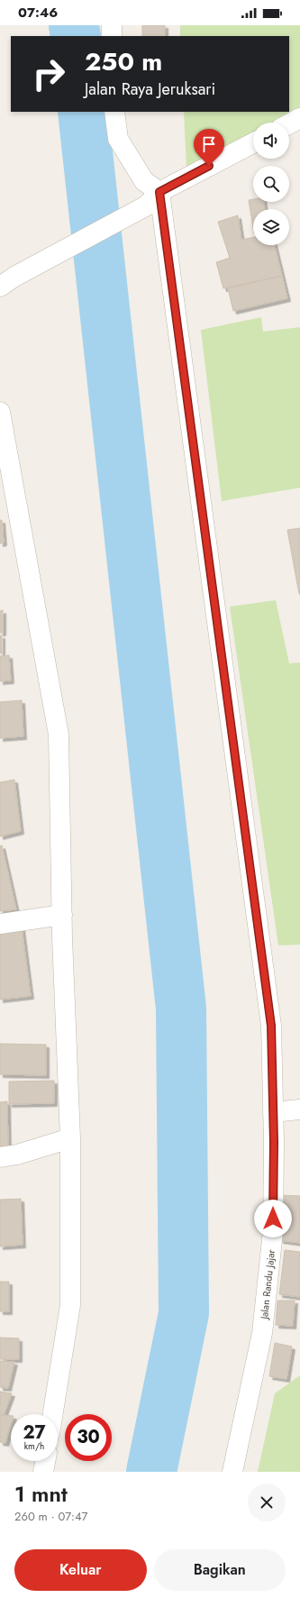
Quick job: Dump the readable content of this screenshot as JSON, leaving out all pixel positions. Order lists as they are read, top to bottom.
{
  "streets": {
    "street": ["Jalan Randu Jajar"]
  },
  "page": {
    "status": "07:46",
    "turn": ["250 m", "Jalan Raya Jeruksari"],
    "speed": "27 km/h",
    "limit": "30",
    "heading": ["1 mnt", "260 m · 07:47"],
    "buttons": ["Keluar", "Bagikan"]
  }
}
